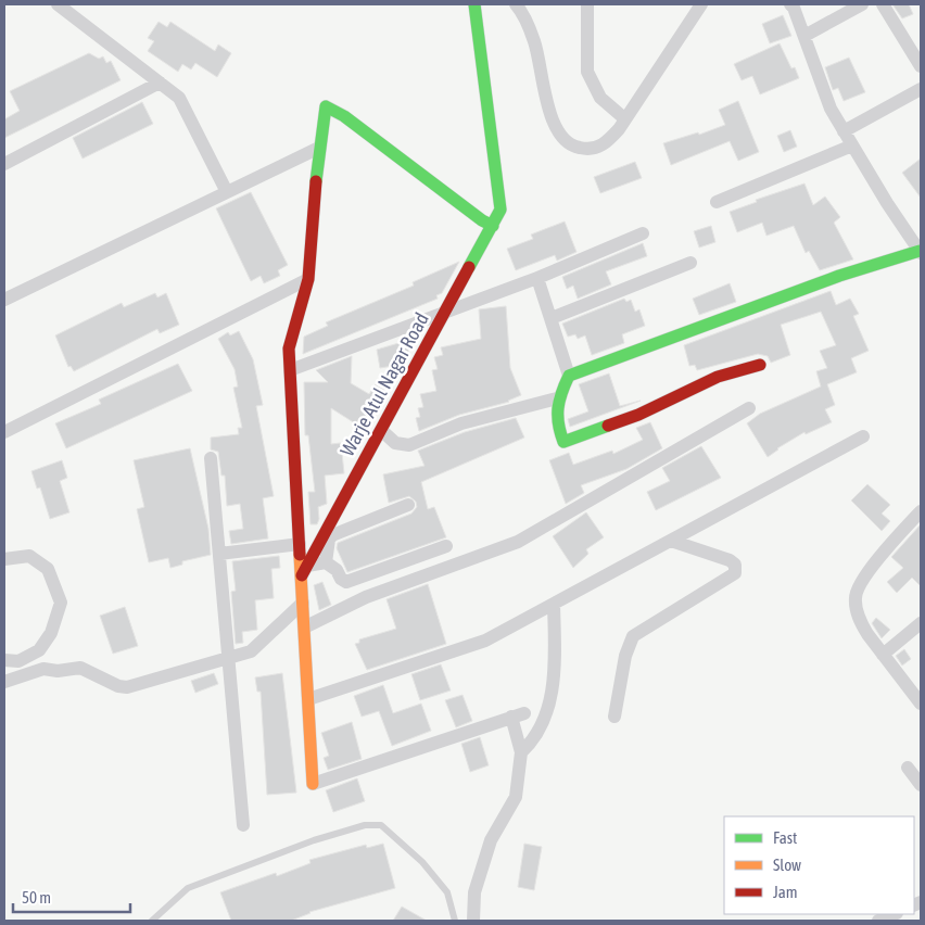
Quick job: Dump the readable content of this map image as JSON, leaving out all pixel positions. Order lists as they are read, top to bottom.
{
  "streets": {
    "street": ["Warje Atul Nagar Road"]
  },
  "legend": ["Fast", "Slow", "Jam"],
  "scale_bar": "50 m"
}
